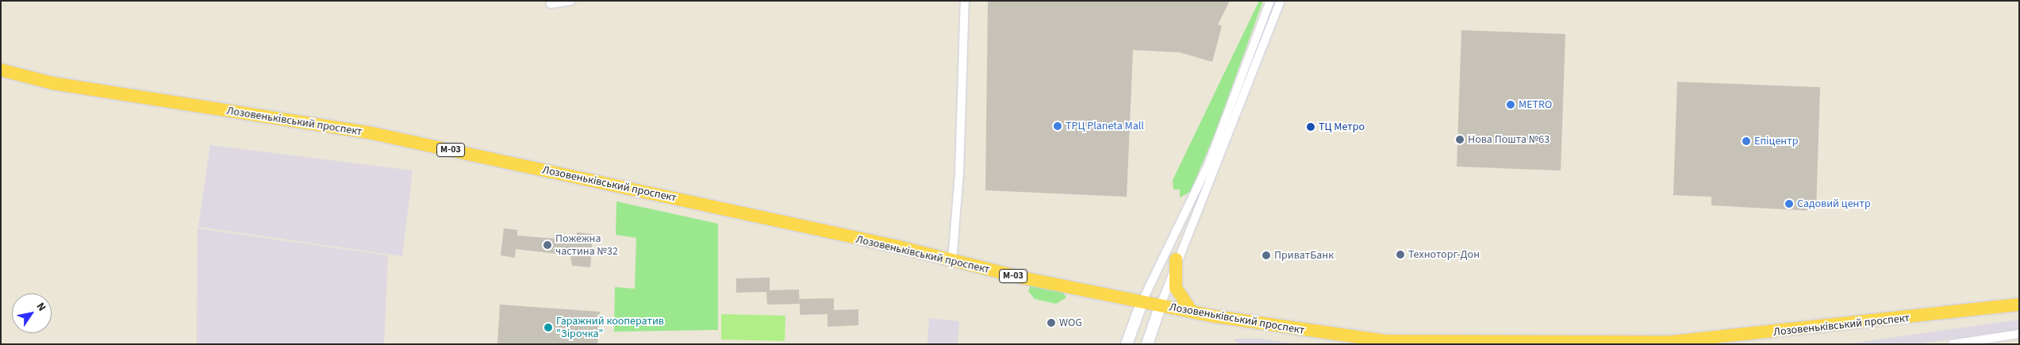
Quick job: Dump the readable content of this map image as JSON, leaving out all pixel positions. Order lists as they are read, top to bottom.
{
  "streets": {
    "highway": ["Лозовеньківський проспект", "М-03"]
  },
  "places": [
    "METRO",
    "ТРЦ Planeta Mall",
    "ТЦ Метро",
    "Нова Пошта №63",
    "Епіцентр",
    "Садовий центр",
    "Пожежна частина №32",
    "Техноторг-Дон",
    "ПриватБанк",
    "WOG",
    "Гаражний кооператив \"Зірочка\""
  ],
  "north": "top right"
}
